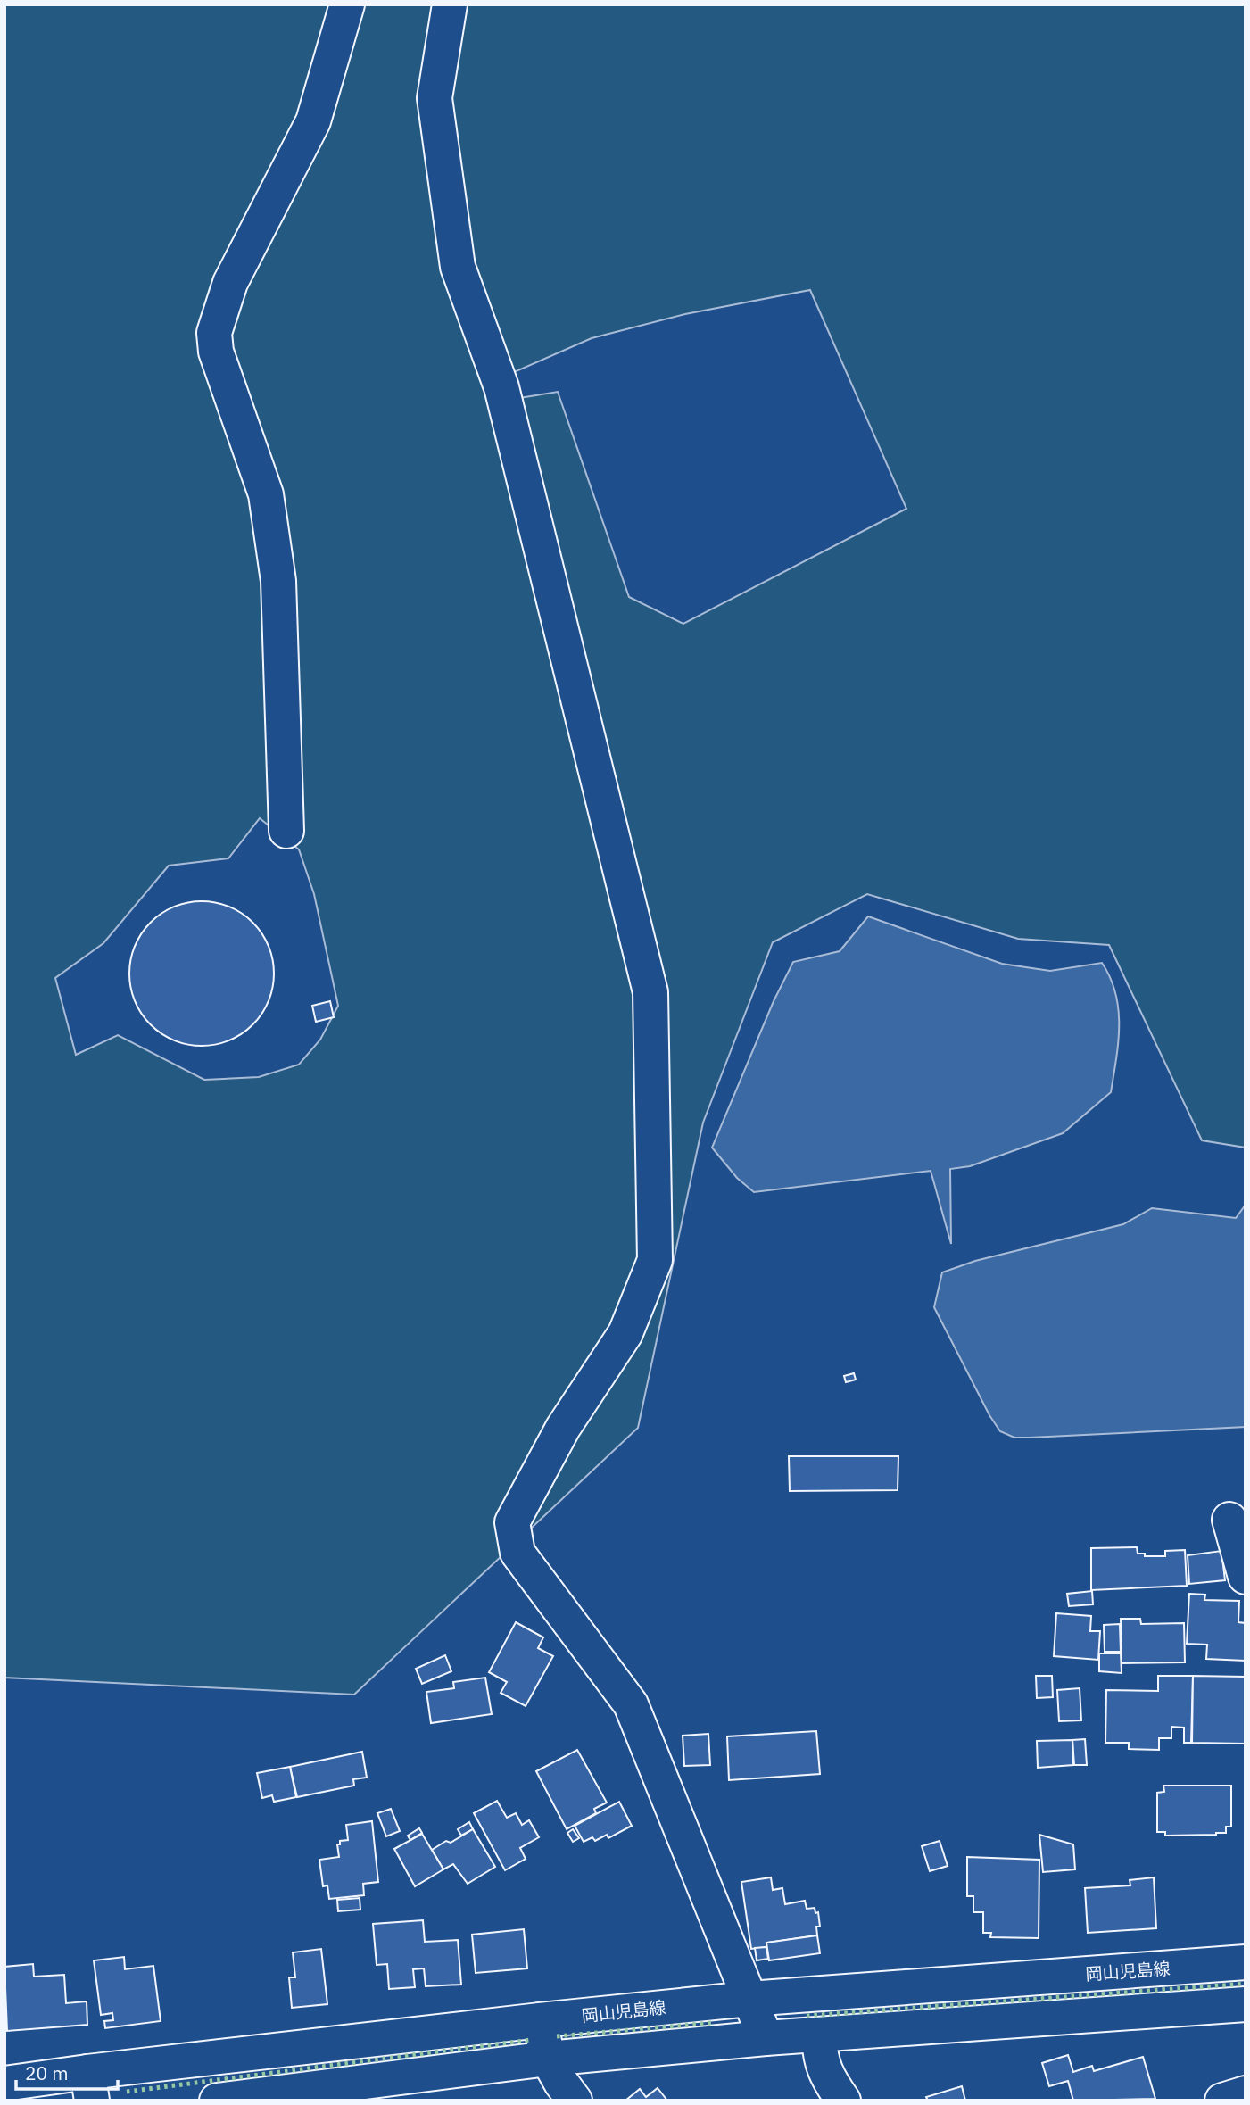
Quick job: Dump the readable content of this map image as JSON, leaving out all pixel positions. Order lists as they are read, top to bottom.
{
  "streets": {
    "street": ["岡山児島線"]
  },
  "scale_bar": "20 m"
}
